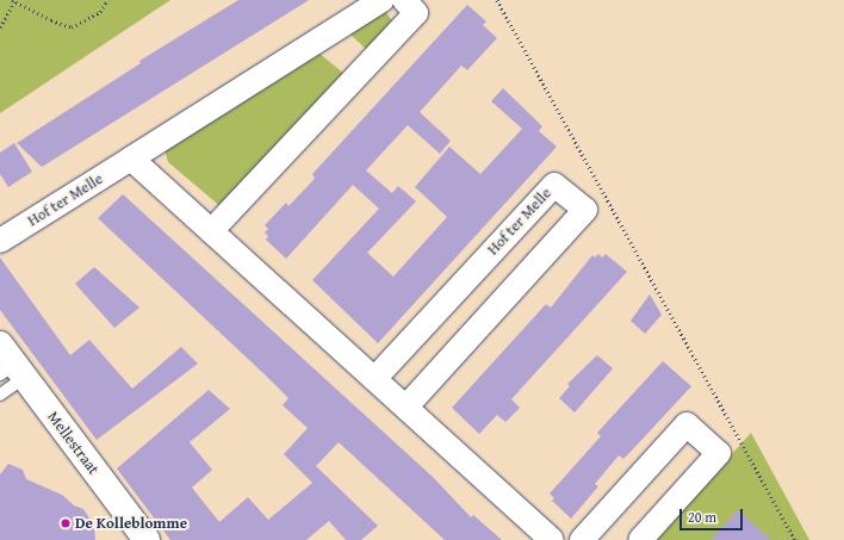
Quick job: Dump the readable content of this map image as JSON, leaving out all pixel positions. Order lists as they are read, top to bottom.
{
  "streets": {
    "street": ["Hof ter Melle", "Mellestraat"]
  },
  "places": ["De Kolleblomme"],
  "scale_bar": "20 m"
}
